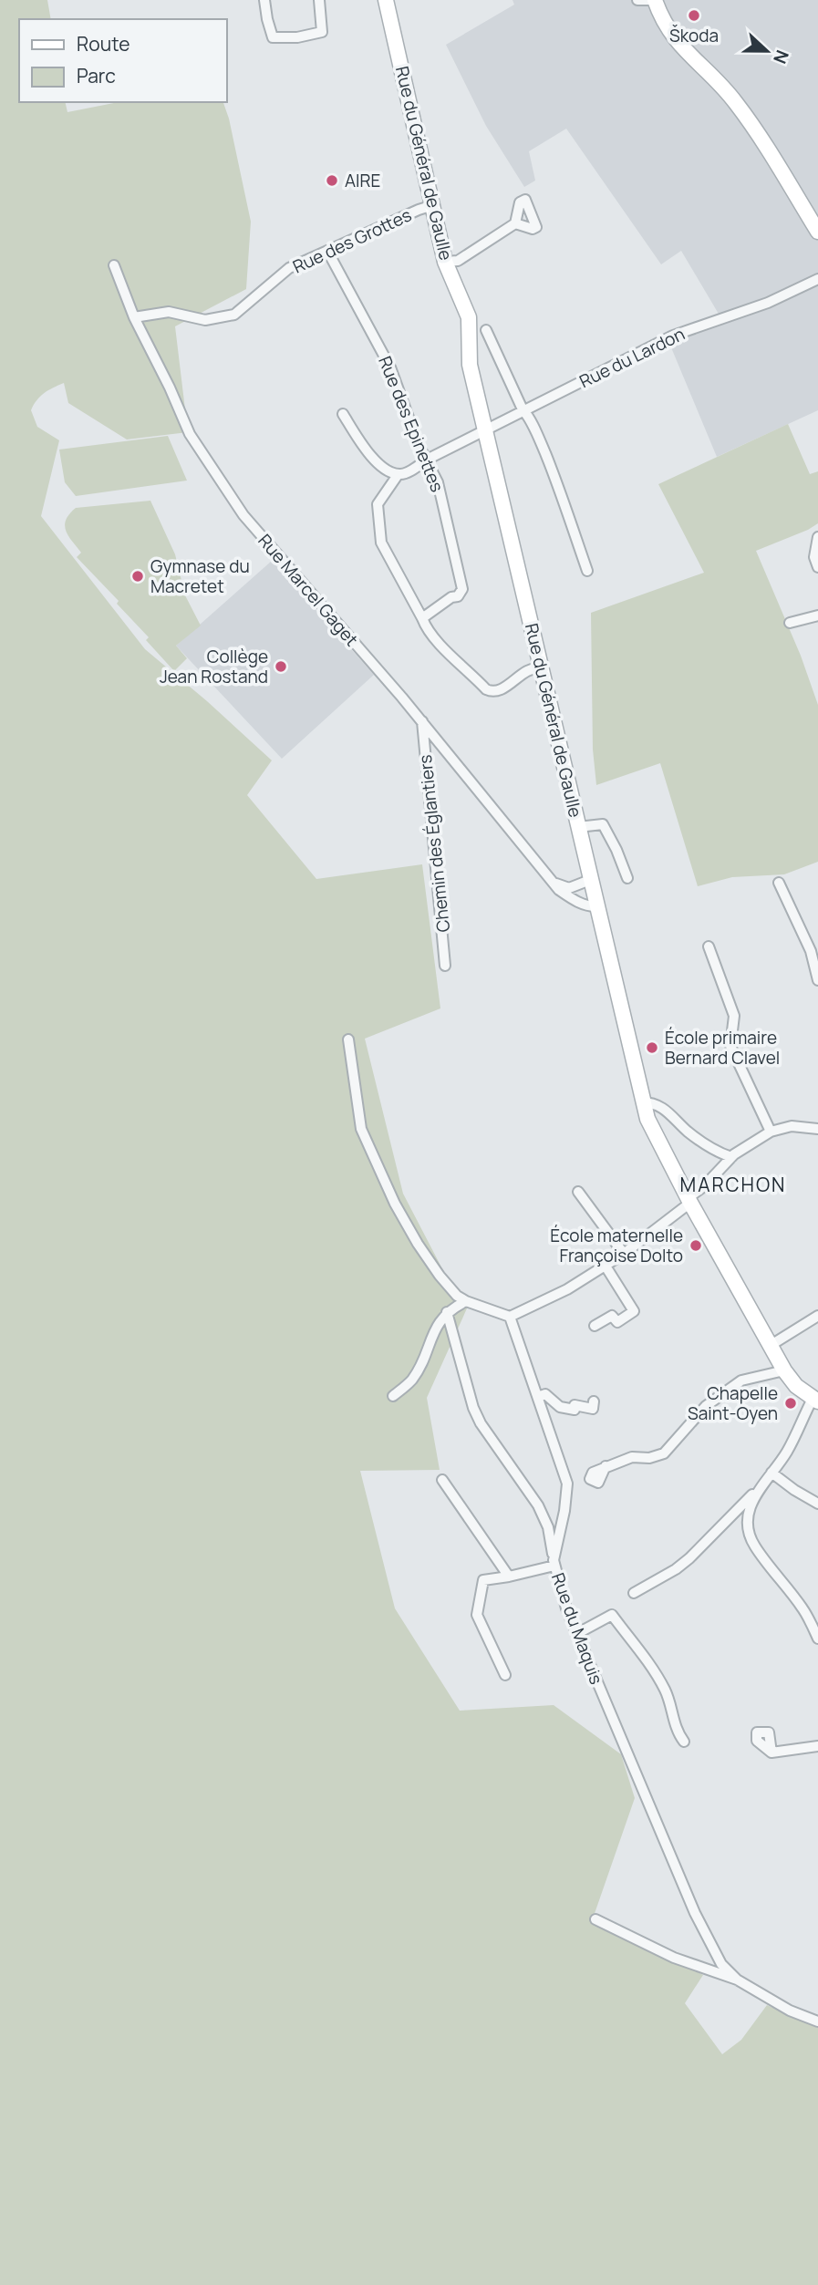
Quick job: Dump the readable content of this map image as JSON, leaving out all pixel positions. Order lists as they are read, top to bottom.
{
  "streets": {
    "main road": ["Rue du Général de Gaulle"],
    "street": [
      "Rue des Grottes",
      "Rue du Lardon",
      "Rue des Epinettes",
      "Rue Marcel Gaget",
      "Chemin des Églantiers",
      "Rue du Maquis"
    ]
  },
  "crossings": [
    ["Rue du Général de Gaulle", "Rue des Grottes"],
    ["Rue du Général de Gaulle", "Rue du Lardon"],
    ["Rue du Général de Gaulle", "Rue Marcel Gaget"],
    ["Rue des Grottes", "Rue des Epinettes"],
    ["Rue des Grottes", "Rue Marcel Gaget"],
    ["Rue du Lardon", "Rue des Epinettes"],
    ["Rue Marcel Gaget", "Chemin des Églantiers"]
  ],
  "districts": ["MARCHON"],
  "places": [
    "Škoda",
    "AIRE",
    "Gymnase du Macretet",
    "Collège Jean Rostand",
    "École primaire Bernard Clavel",
    "École maternelle Françoise Dolto",
    "Chapelle Saint-Oyen"
  ],
  "legend": ["Route", "Parc"],
  "north": "right"
}
